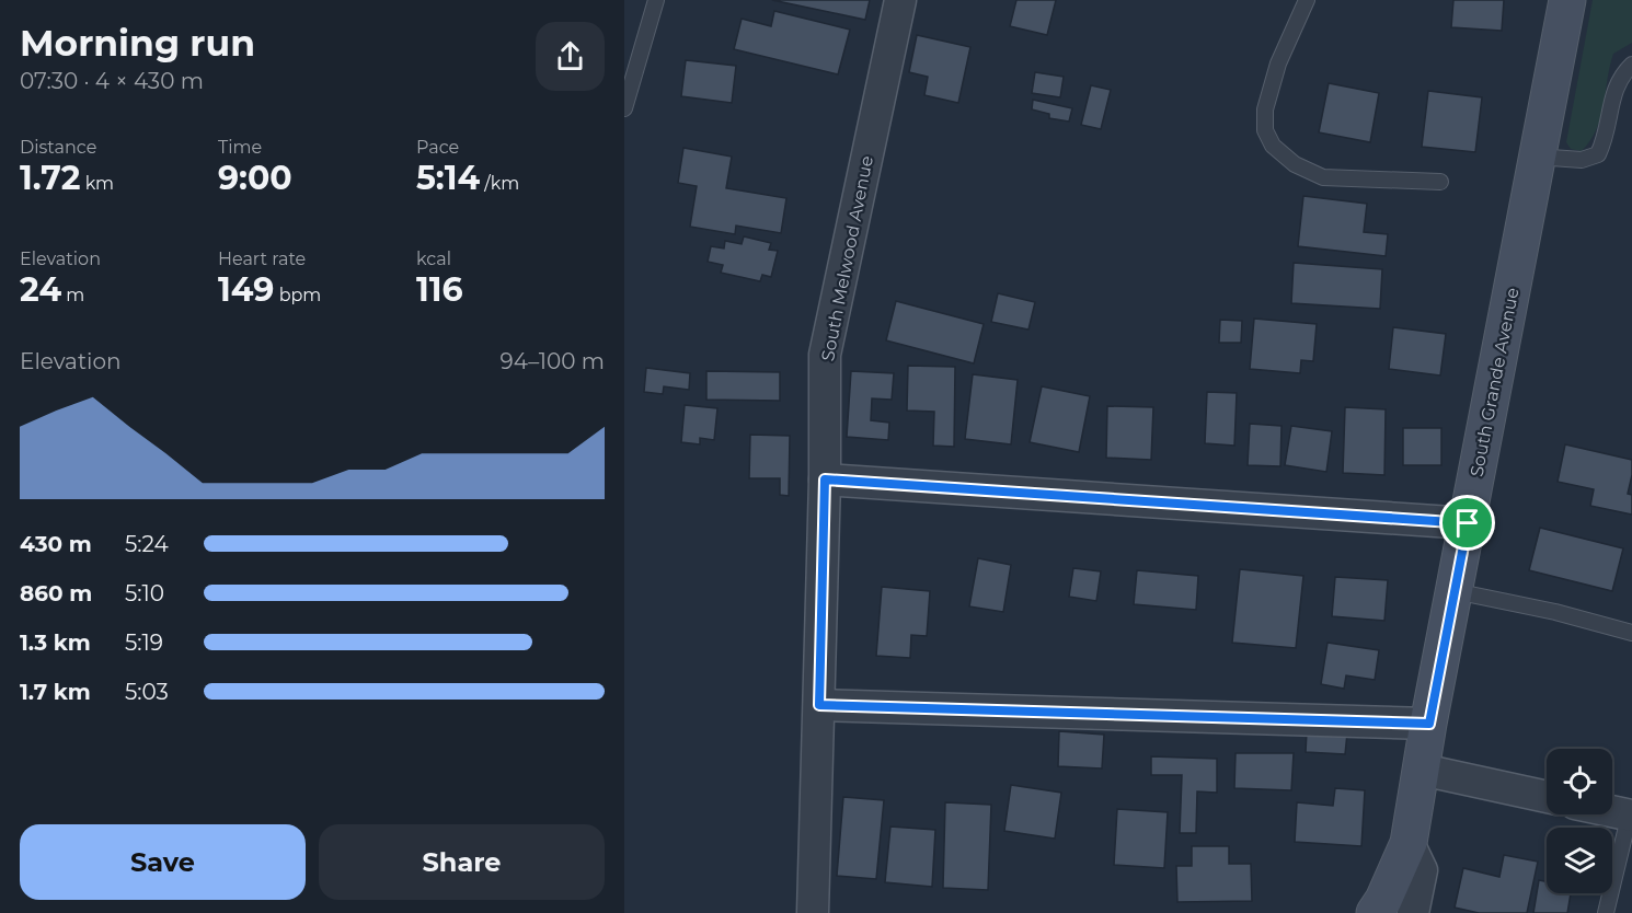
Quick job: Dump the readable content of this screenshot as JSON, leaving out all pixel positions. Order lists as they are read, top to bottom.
{
  "streets": {
    "main road": ["South Grande Avenue"],
    "street": ["South Melwood Avenue"]
  },
  "page": {
    "heading": ["Morning run", "07:30 · 4 × 430 m"],
    "stats": [
      ["Distance", "1.72 km"],
      ["Time", "9:00"],
      ["Pace", "5:14 /km"],
      ["Elevation", "24 m"],
      ["Heart rate", "149 bpm"],
      ["kcal", "116"]
    ],
    "chart": ["Elevation", "94–100 m"],
    "list": [
      {
        "name": "430 m",
        "note": "5:24"
      },
      {
        "name": "860 m",
        "note": "5:10"
      },
      {
        "name": "1.3 km",
        "note": "5:19"
      },
      {
        "name": "1.7 km",
        "note": "5:03"
      }
    ],
    "buttons": ["Save", "Share"]
  }
}
